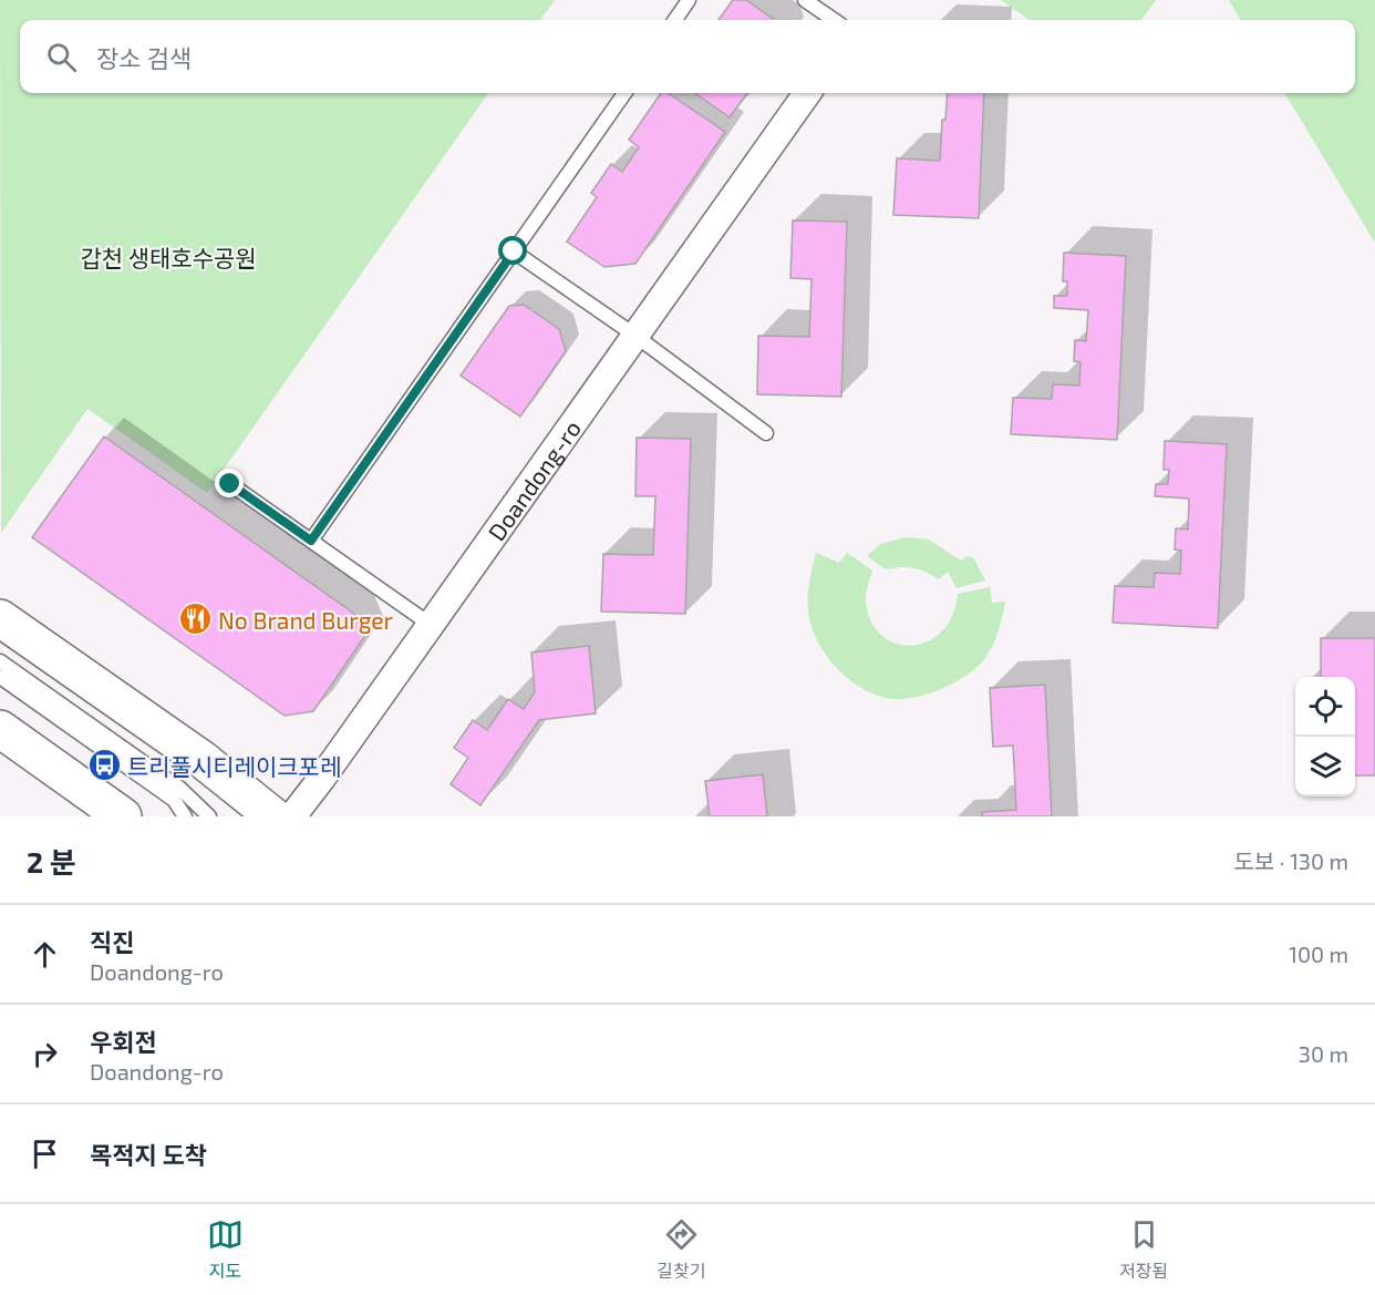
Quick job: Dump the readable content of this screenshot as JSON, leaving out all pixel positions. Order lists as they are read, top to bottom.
{
  "streets": {
    "street": ["Doandong-ro"]
  },
  "parks": ["갑천 생태호수공원"],
  "places": {
    "restaurant": ["No Brand Burger"],
    "bus stop": ["트리풀시티레이크포레"]
  },
  "page": {
    "search": "장소 검색",
    "heading": ["2 분", "도보 · 130 m"],
    "list": [
      ["직진", "Doandong-ro", "100 m"],
      ["우회전", "Doandong-ro", "30 m"],
      "목적지 도착"
    ],
    "nav": ["지도", "길찾기", "저장됨"]
  }
}
